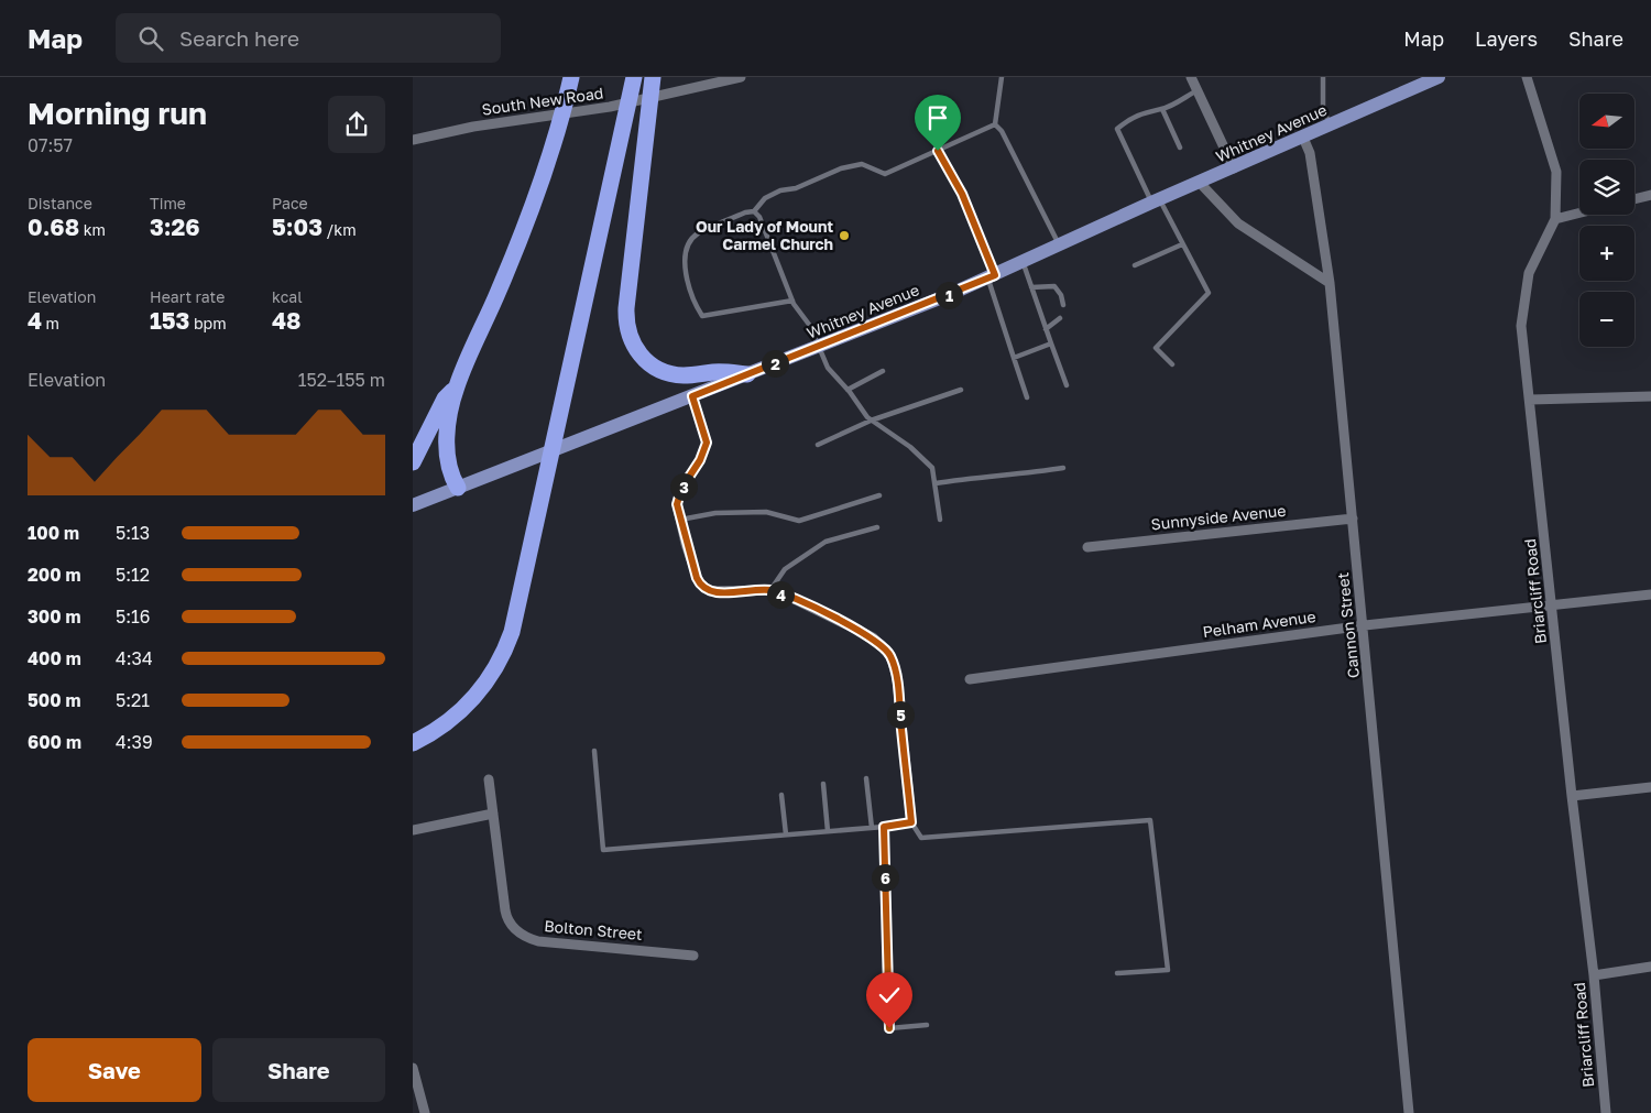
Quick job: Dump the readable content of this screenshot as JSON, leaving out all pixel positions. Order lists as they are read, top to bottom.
{
  "streets": {
    "main road": ["Whitney Avenue"],
    "street": [
      "South New Road",
      "Sunnyside Avenue",
      "Briarcliff Road",
      "Pelham Avenue",
      "Cannon Street",
      "Bolton Street"
    ]
  },
  "crossings": [
    ["Whitney Avenue", "Cannon Street"],
    ["Sunnyside Avenue", "Cannon Street"],
    ["Briarcliff Road", "Pelham Avenue"],
    ["Pelham Avenue", "Cannon Street"]
  ],
  "places": ["Our Lady of Mount Carmel Church"],
  "north": "left",
  "page": {
    "header": "Map",
    "search": "Search here",
    "nav": ["Map", "Layers", "Share"],
    "heading": ["Morning run", "07:57"],
    "map_buttons": ["+", "−"],
    "stats": [
      ["Distance", "0.68 km"],
      ["Time", "3:26"],
      ["Pace", "5:03 /km"],
      ["Elevation", "4 m"],
      ["Heart rate", "153 bpm"],
      ["kcal", "48"]
    ],
    "pins": [
      "1",
      "2",
      "3",
      "4",
      "5",
      "6"
    ],
    "chart": ["Elevation", "152–155 m"],
    "list": [
      {
        "name": "100 m",
        "note": "5:13"
      },
      {
        "name": "200 m",
        "note": "5:12"
      },
      {
        "name": "300 m",
        "note": "5:16"
      },
      {
        "name": "400 m",
        "note": "4:34"
      },
      {
        "name": "500 m",
        "note": "5:21"
      },
      {
        "name": "600 m",
        "note": "4:39"
      }
    ],
    "buttons": ["Save", "Share"]
  }
}
